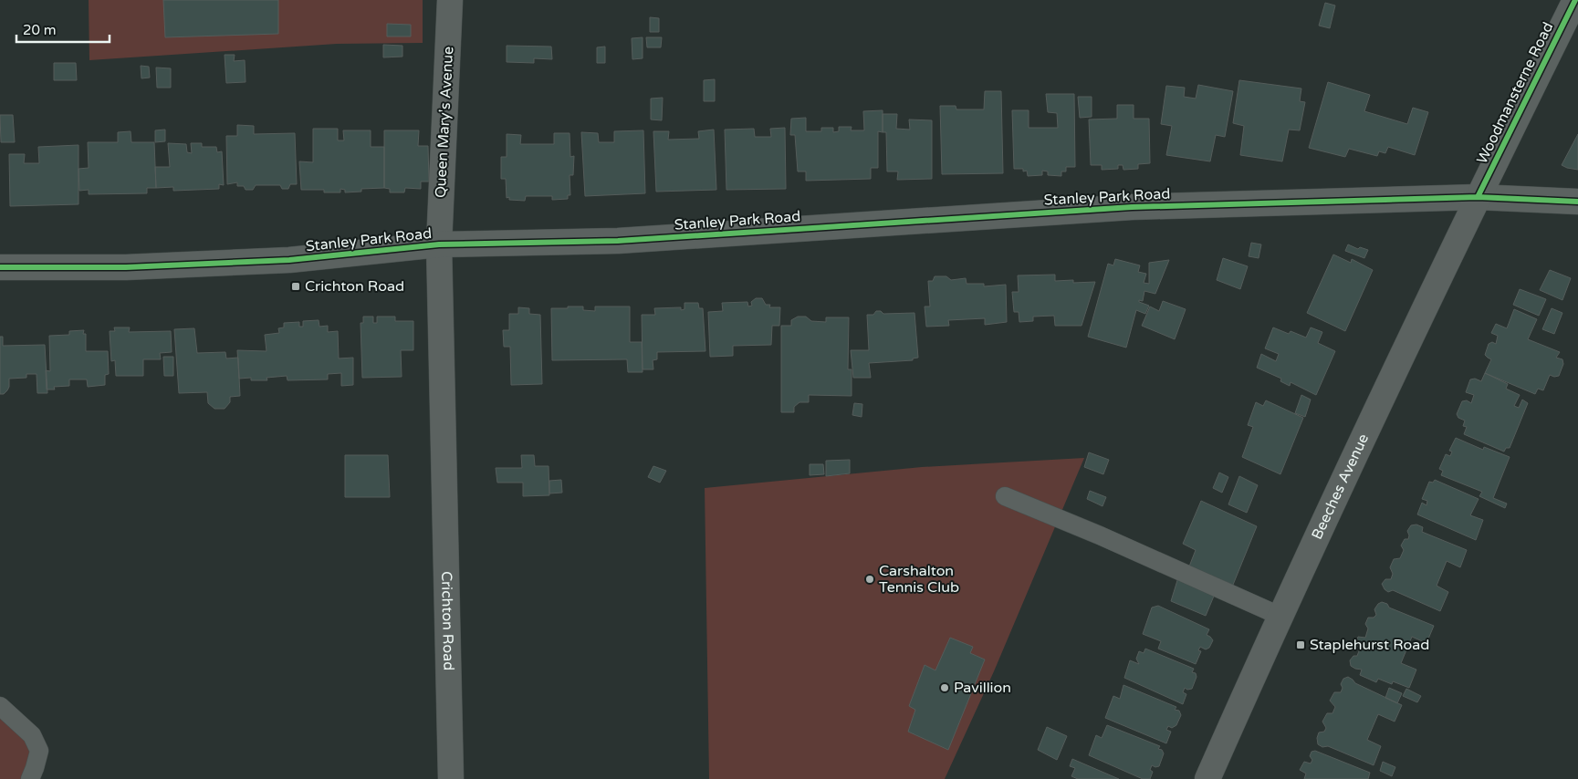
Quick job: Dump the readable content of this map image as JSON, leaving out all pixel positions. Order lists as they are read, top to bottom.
{
  "streets": {
    "street": [
      "Woodmansterne Road",
      "Queen Mary's Avenue",
      "Stanley Park Road",
      "Beeches Avenue",
      "Crichton Road"
    ]
  },
  "crossings": [
    ["Woodmansterne Road", "Stanley Park Road"],
    ["Woodmansterne Road", "Beeches Avenue"],
    ["Queen Mary's Avenue", "Stanley Park Road"],
    ["Queen Mary's Avenue", "Crichton Road"],
    ["Stanley Park Road", "Beeches Avenue"],
    ["Stanley Park Road", "Crichton Road"]
  ],
  "places": {
    "transit": ["Crichton Road", "Staplehurst Road"],
    "other": ["Carshalton Tennis Club", "Pavillion"]
  },
  "scale_bar": "20 m"
}
